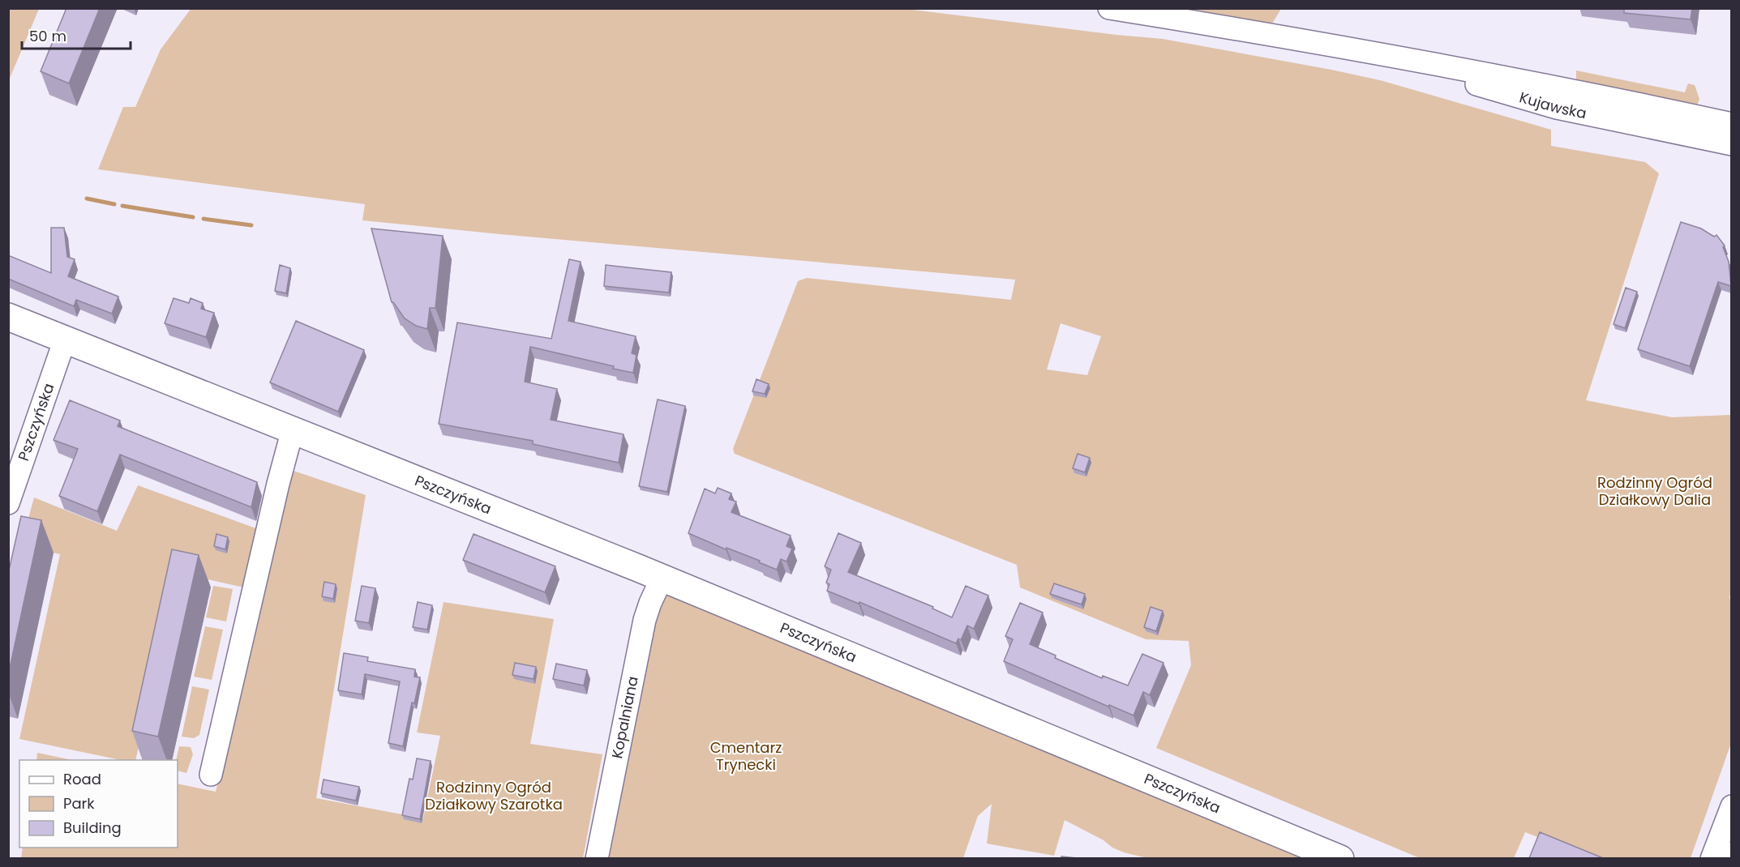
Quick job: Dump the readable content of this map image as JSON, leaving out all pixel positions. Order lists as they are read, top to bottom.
{
  "streets": {
    "main road": ["Pszczyńska"],
    "street": ["Kujawska", "Kopalniana"]
  },
  "crossings": [
    ["Pszczyńska", "Kopalniana"]
  ],
  "parks": ["Rodzinny Ogród Działkowy Dalia", "Cmentarz Trynecki", "Rodzinny Ogród Działkowy Szarotka"],
  "legend": ["Road", "Park", "Building"],
  "scale_bar": "50 m"
}
